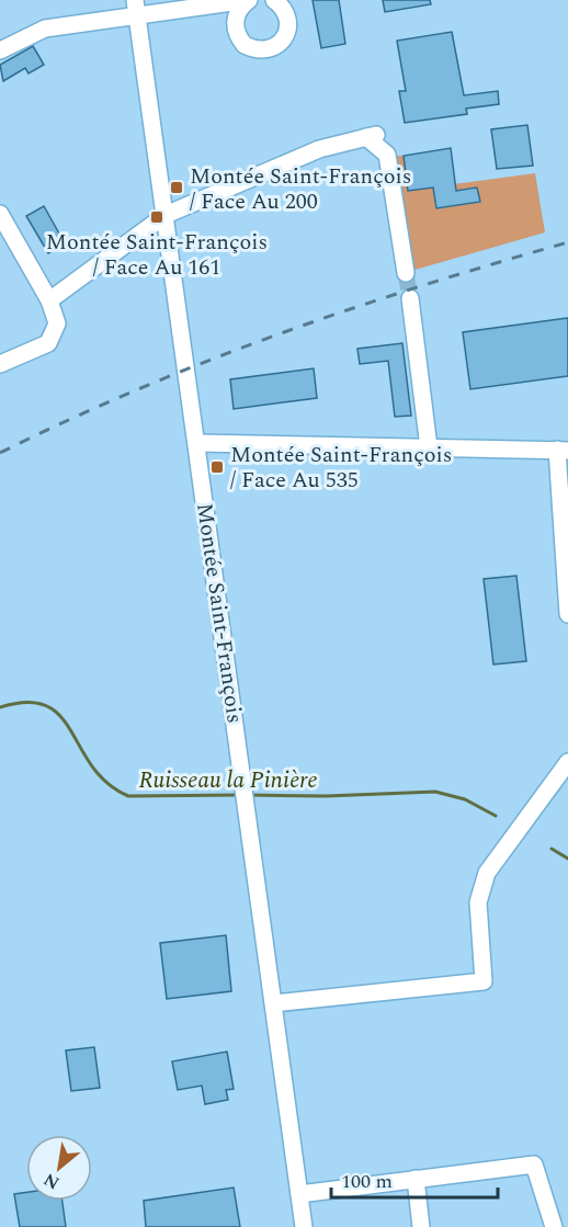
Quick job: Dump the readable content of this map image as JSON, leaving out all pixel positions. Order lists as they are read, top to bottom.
{
  "streets": {
    "street": ["Montée Saint-François"]
  },
  "water": ["Ruisseau la Pinière"],
  "places": {
    "transit": ["Montée Saint-François / Face Au 200", "Montée Saint-François / Face Au 161", "Montée Saint-François / Face Au 535"]
  },
  "scale_bar": "100 m",
  "north": "bottom left"
}
